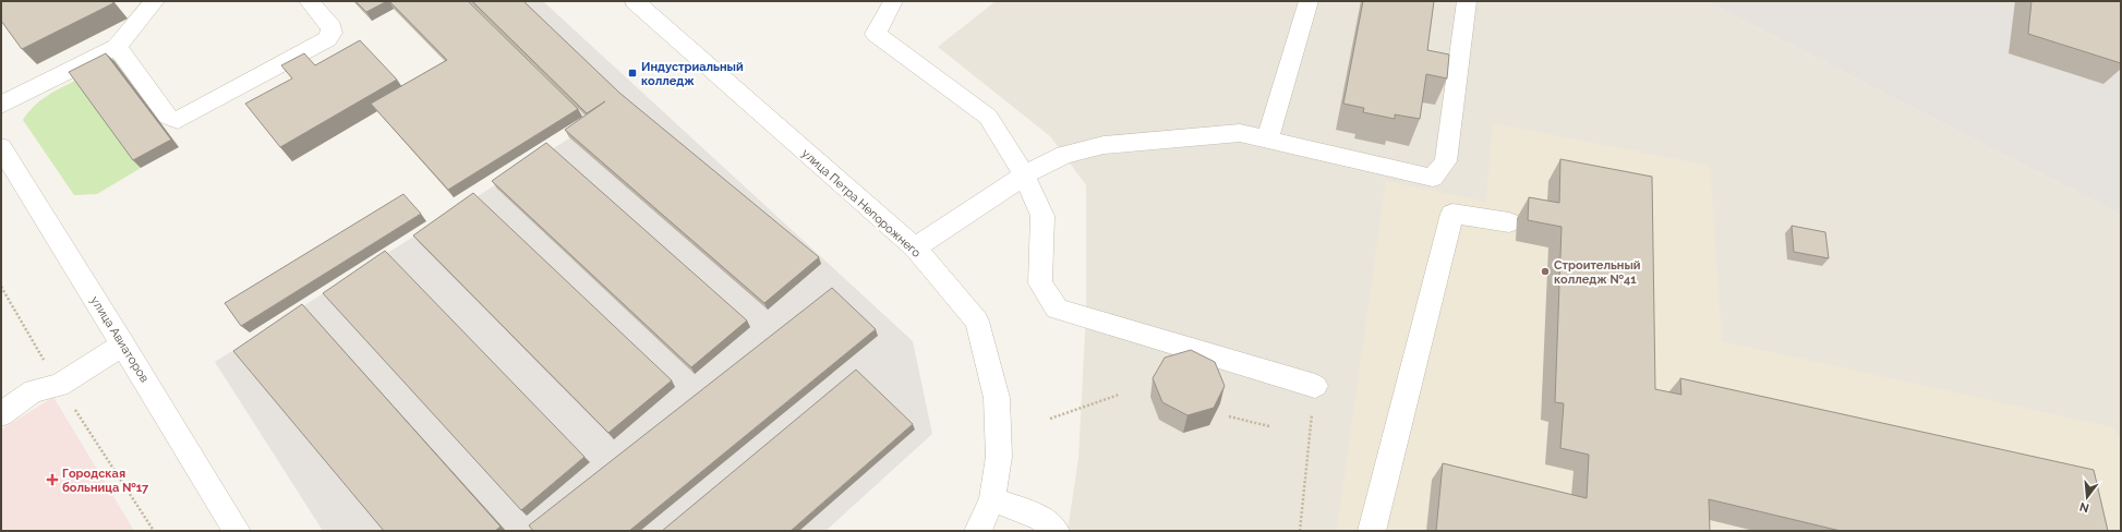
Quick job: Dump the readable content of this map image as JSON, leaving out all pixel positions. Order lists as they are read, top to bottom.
{
  "streets": {
    "street": ["улица Петра Непорожнего", "улица Авиаторов"]
  },
  "places": {
    "transit": ["Индустриальный колледж"],
    "other": ["Строительный колледж №41"],
    "health": ["Городская больница №17"]
  },
  "north": "bottom"
}
